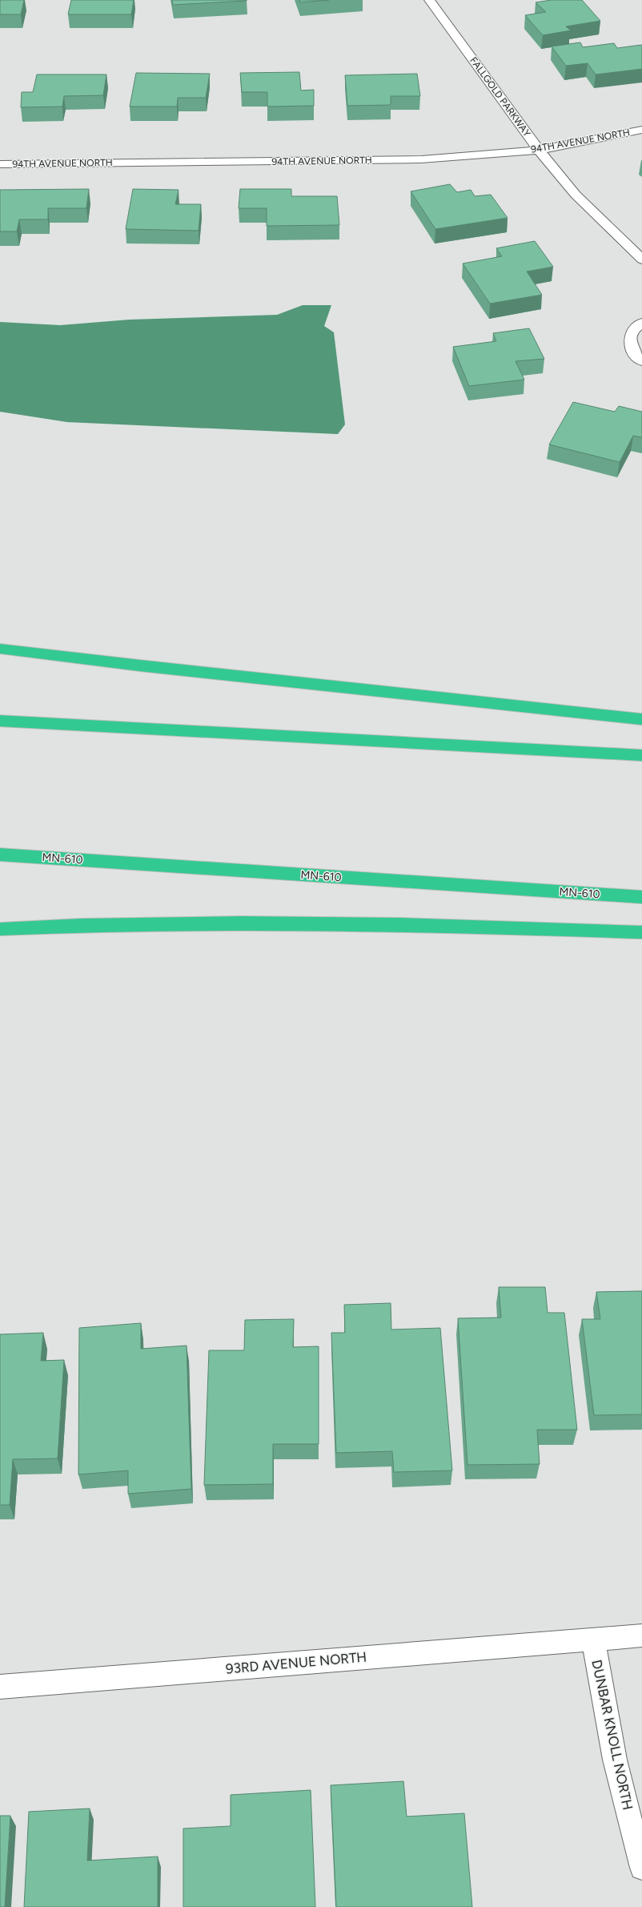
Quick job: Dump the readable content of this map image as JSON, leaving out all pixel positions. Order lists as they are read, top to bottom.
{
  "streets": {
    "highway": ["MN-610"],
    "street": [
      "FALLGOLD PARKWAY",
      "94TH AVENUE NORTH",
      "93RD AVENUE NORTH",
      "DUNBAR KNOLL NORTH"
    ]
  },
  "crossings": [
    ["FALLGOLD PARKWAY", "94TH AVENUE NORTH"],
    ["93RD AVENUE NORTH", "DUNBAR KNOLL NORTH"]
  ]
}
